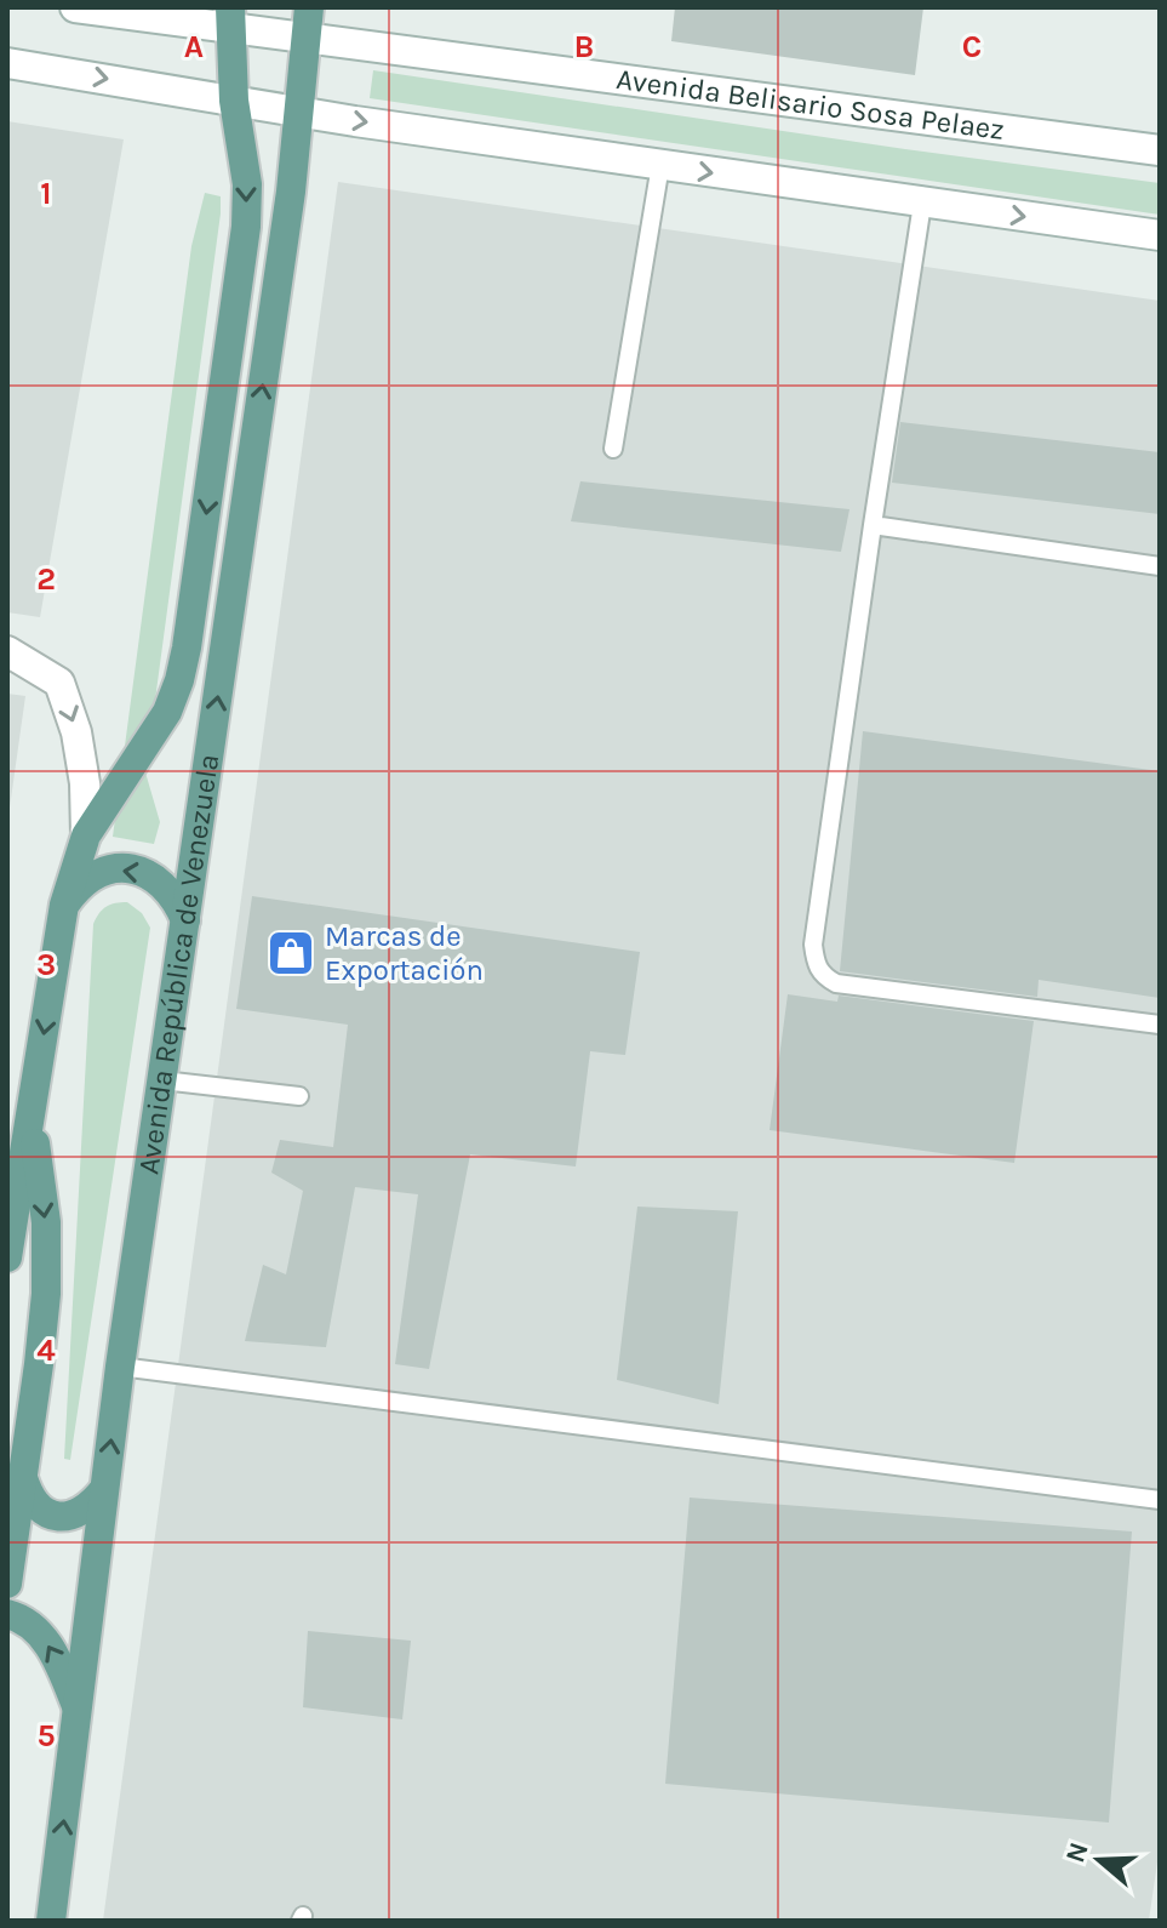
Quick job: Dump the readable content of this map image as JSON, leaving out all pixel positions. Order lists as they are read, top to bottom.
{
  "streets": {
    "main road": ["Avenida República de Venezuela"],
    "street": ["Avenida Belisario Sosa Pelaez"]
  },
  "crossings": [
    ["Avenida Belisario Sosa Pelaez", "Avenida República de Venezuela"]
  ],
  "places": {
    "shop": ["Marcas de Exportación"]
  },
  "north": "left",
  "grid": {
    "columns": ["A", "B", "C"],
    "rows": [
      "1",
      "2",
      "3",
      "4",
      "5"
    ]
  }
}
